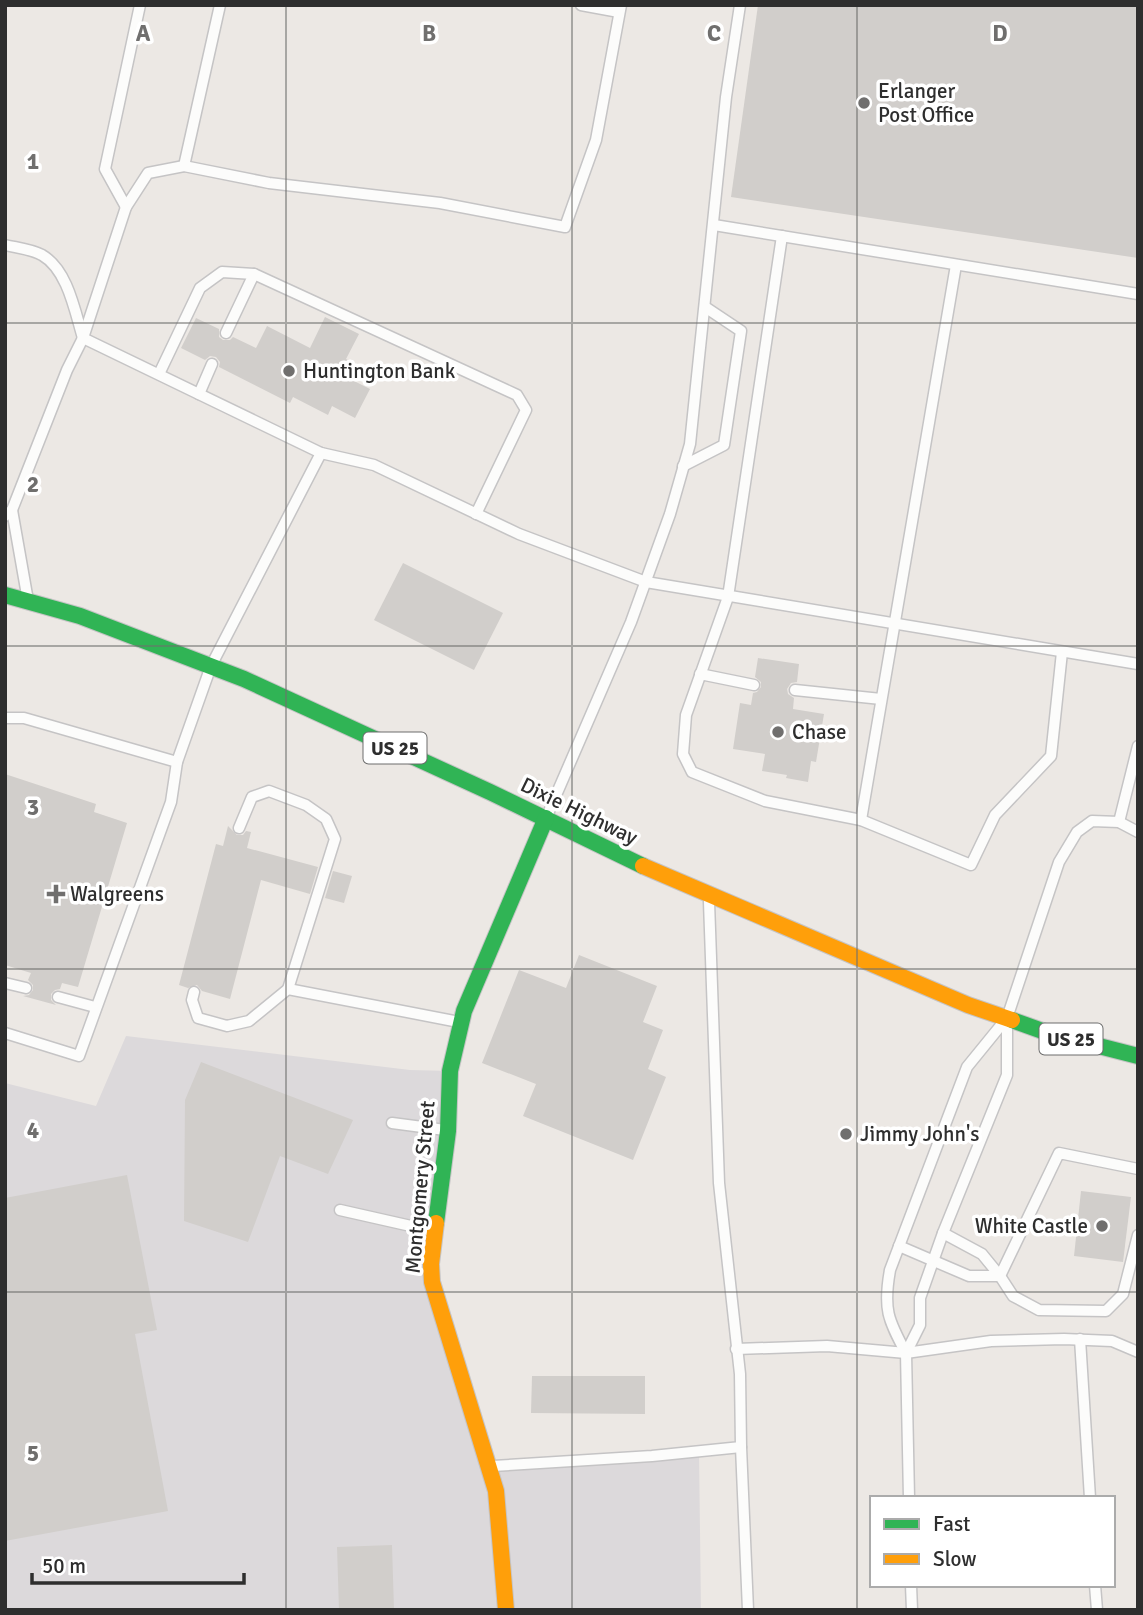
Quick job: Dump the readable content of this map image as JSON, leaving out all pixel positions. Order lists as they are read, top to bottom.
{
  "streets": {
    "main road": ["US 25", "Dixie Highway", "Montgomery Street"]
  },
  "crossings": [
    ["Dixie Highway", "Montgomery Street"]
  ],
  "places": {
    "other": [
      "Erlanger Post Office",
      "Huntington Bank",
      "Chase",
      "Jimmy John's",
      "White Castle"
    ],
    "health": ["Walgreens"]
  },
  "legend": ["Fast", "Slow"],
  "scale_bar": "50 m",
  "grid": {
    "columns": [
      "A",
      "B",
      "C",
      "D"
    ],
    "rows": [
      "1",
      "2",
      "3",
      "4",
      "5"
    ]
  }
}
